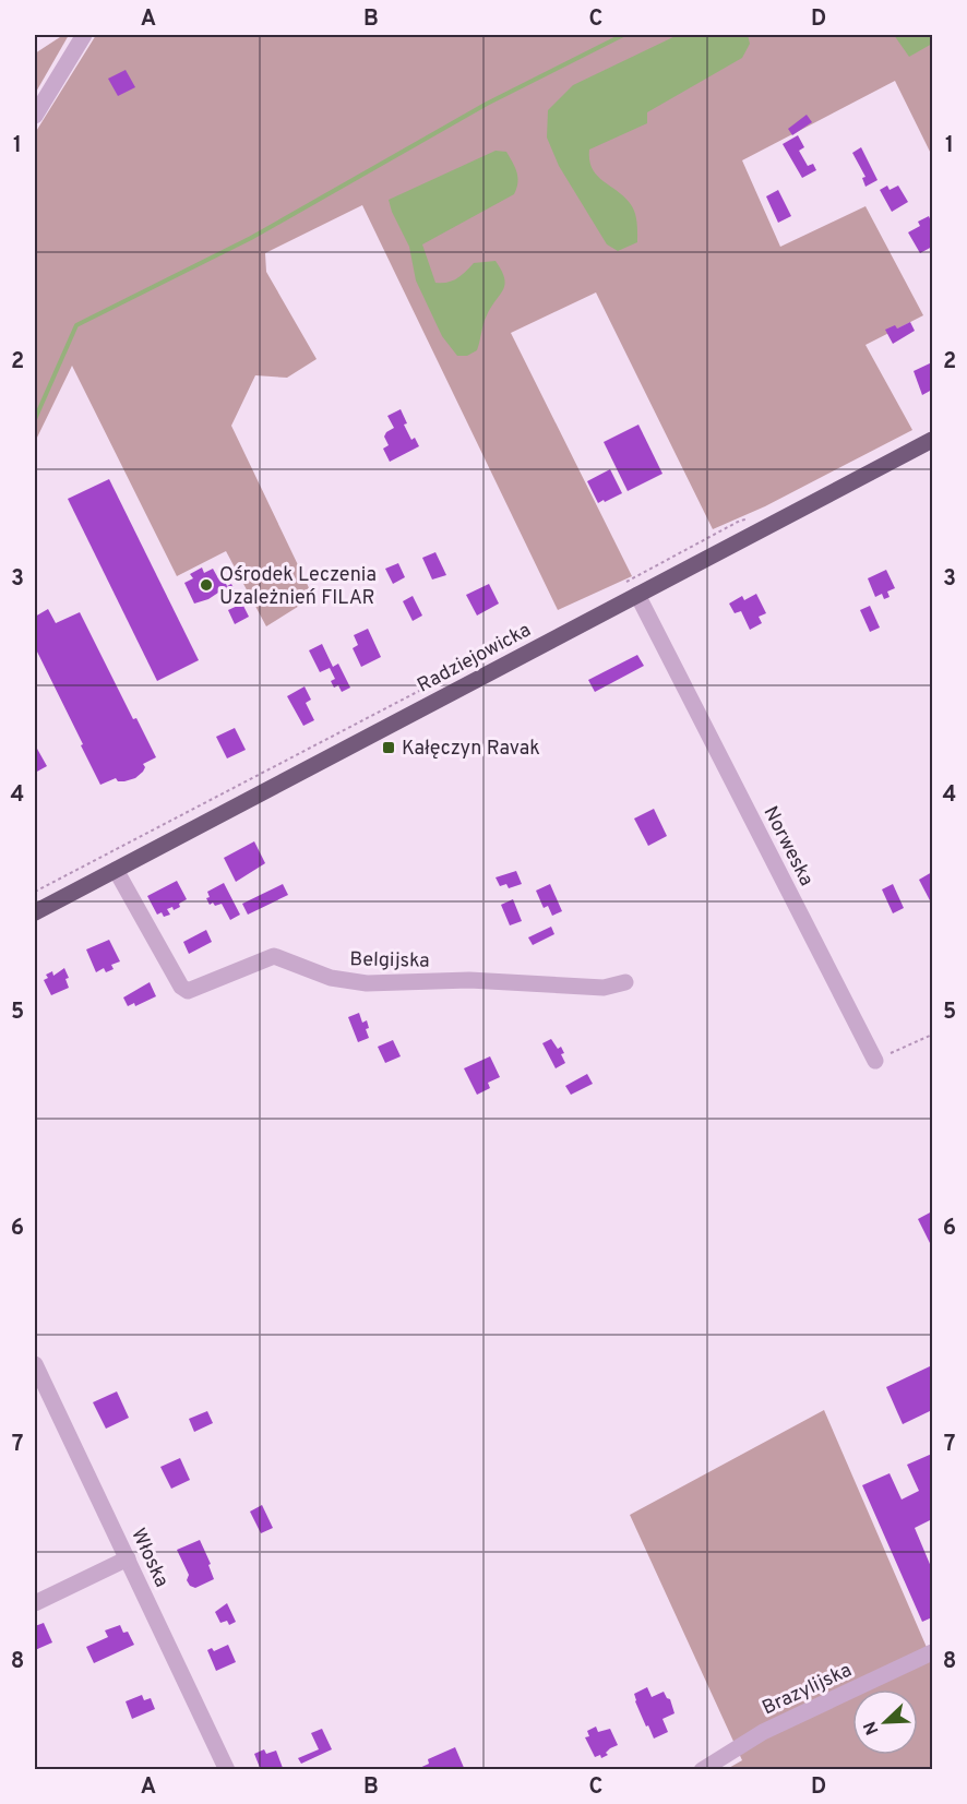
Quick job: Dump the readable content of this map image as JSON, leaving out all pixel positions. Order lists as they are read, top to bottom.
{
  "streets": {
    "main road": ["Radziejowicka"],
    "street": [
      "Norweska",
      "Belgijska",
      "Włoska",
      "Brazylijska"
    ]
  },
  "crossings": [
    ["Radziejowicka", "Norweska"],
    ["Radziejowicka", "Belgijska"]
  ],
  "places": {
    "other": ["Ośrodek Leczenia Uzależnień FILAR"],
    "transit": ["Kałęczyn Ravak"]
  },
  "north": "bottom left",
  "grid": {
    "columns": [
      "A",
      "B",
      "C",
      "D"
    ],
    "rows": [
      "1",
      "2",
      "3",
      "4",
      "5",
      "6",
      "7",
      "8"
    ]
  }
}
